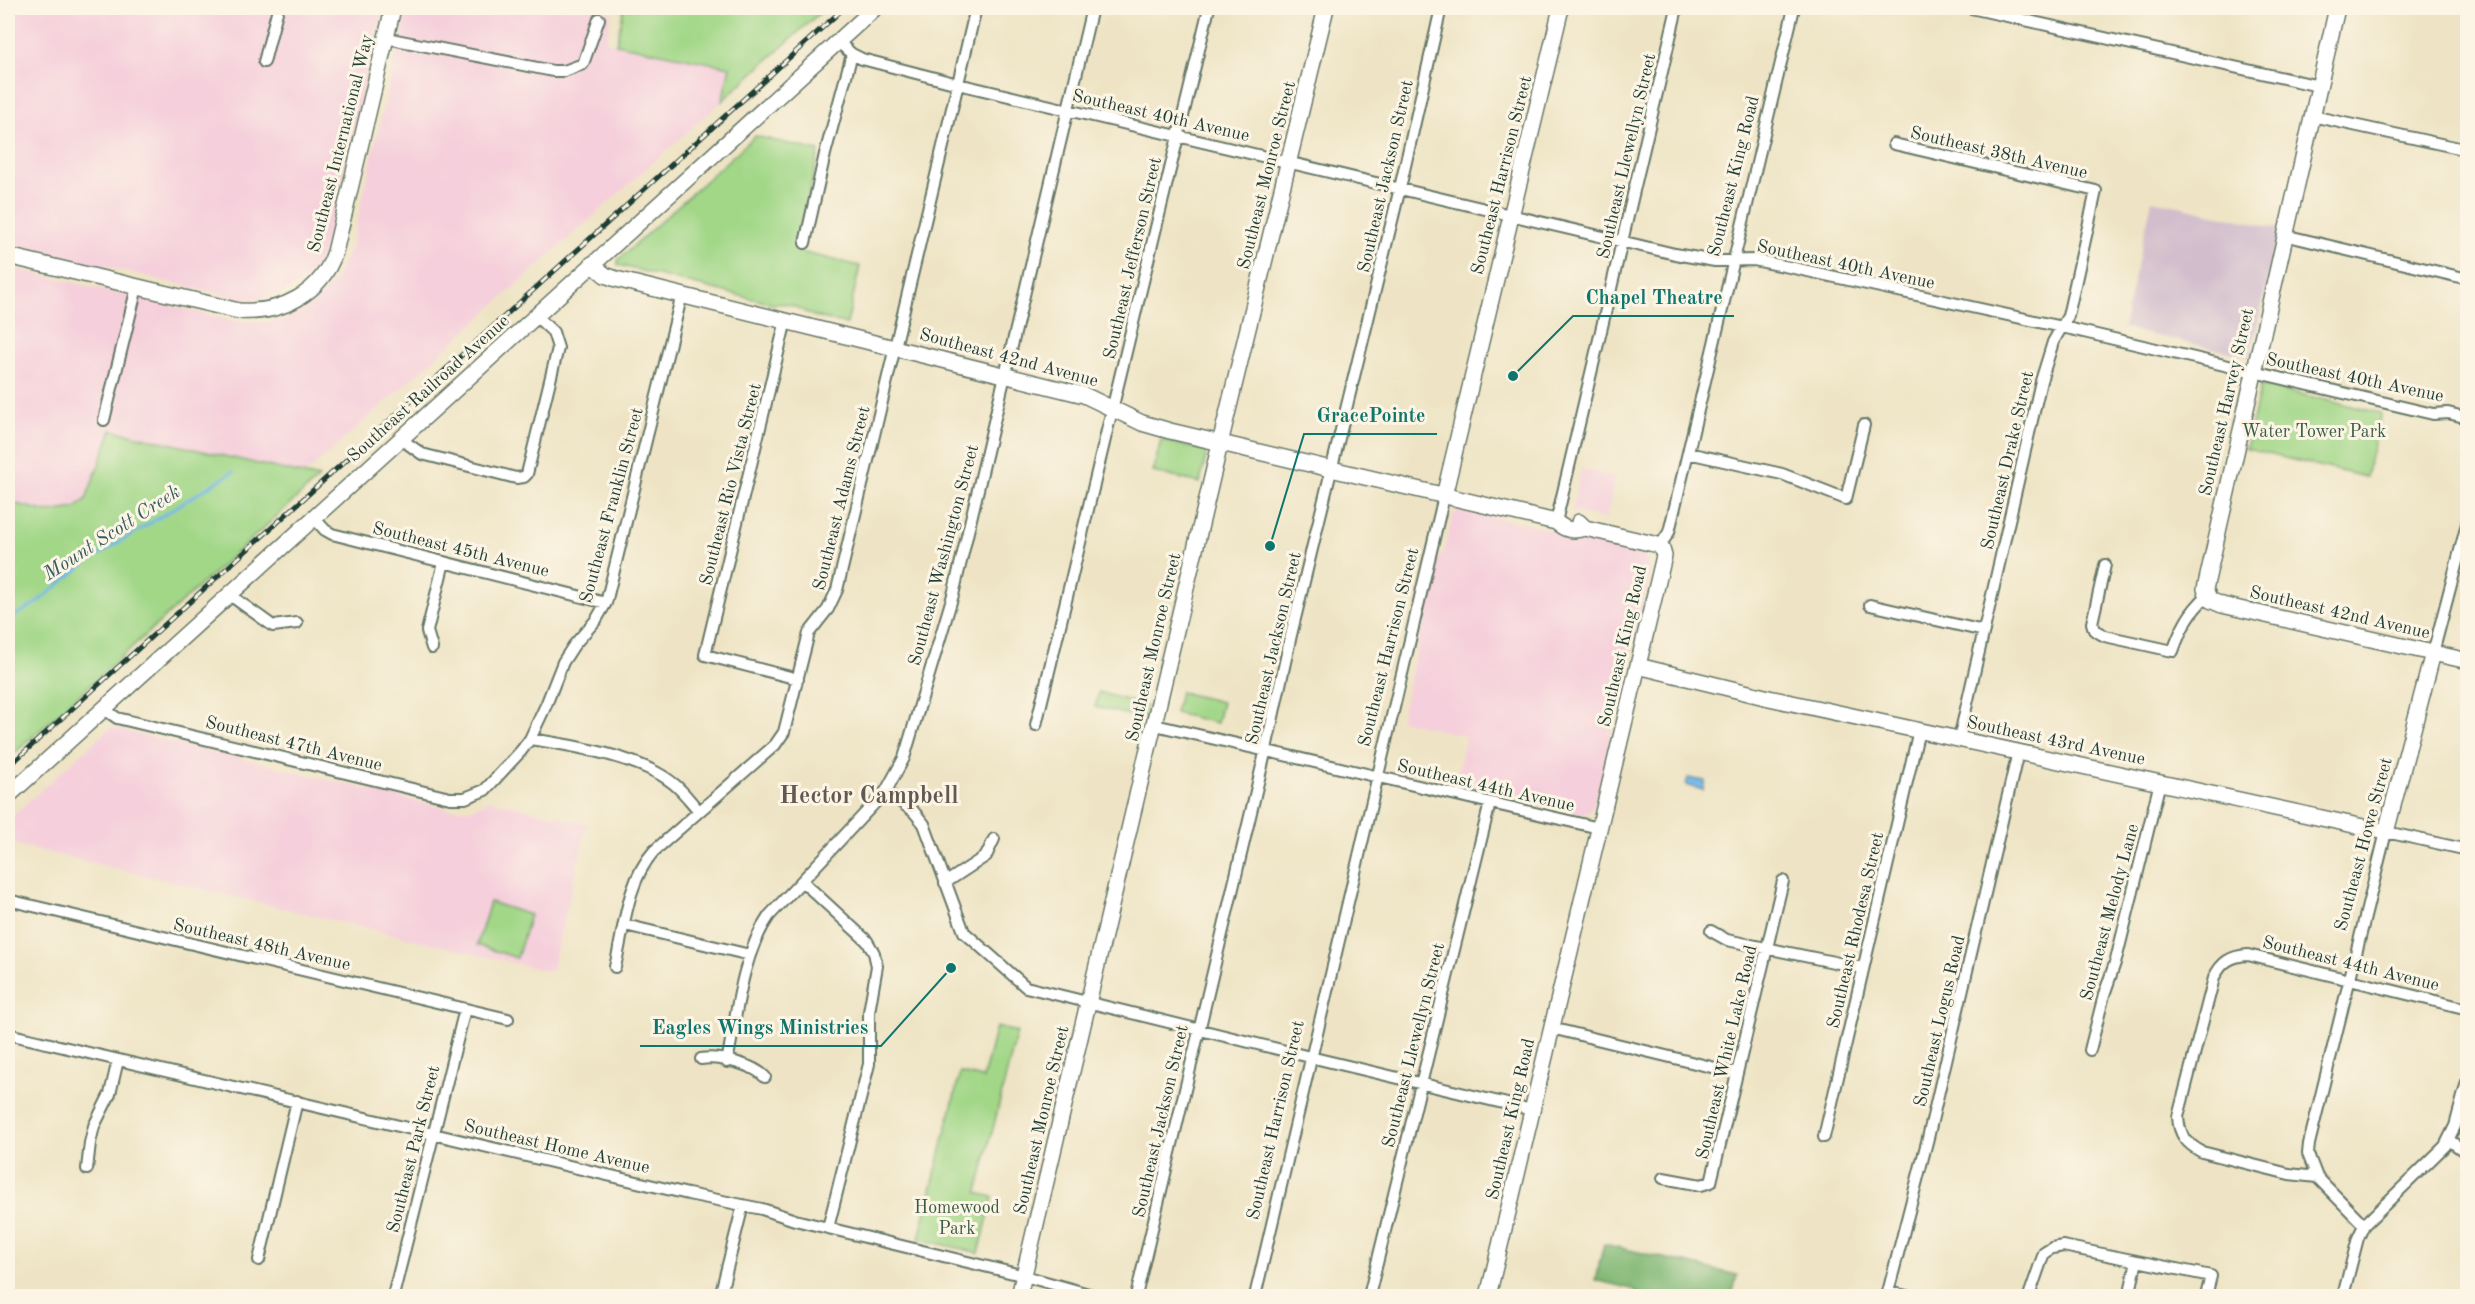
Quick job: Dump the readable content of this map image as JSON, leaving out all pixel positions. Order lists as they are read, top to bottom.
{
  "streets": {
    "street": [
      "Southeast 40th Avenue",
      "Southeast International Way",
      "Southeast 38th Avenue",
      "Southeast Llewellyn Street",
      "Southeast Monroe Street",
      "Southeast Harrison Street",
      "Southeast Jackson Street",
      "Southeast King Road",
      "Southeast Jefferson Street",
      "Southeast 42nd Avenue",
      "Southeast Railroad Avenue",
      "Southeast Harvey Street",
      "Southeast Drake Street",
      "Southeast Rio Vista Street",
      "Southeast Adams Street",
      "Southeast Franklin Street",
      "Southeast 45th Avenue",
      "Southeast Washington Street",
      "Southeast 43rd Avenue",
      "Southeast 47th Avenue",
      "Southeast 44th Avenue",
      "Southeast Howe Street",
      "Southeast Melody Lane",
      "Southeast Rhodesa Street",
      "Southeast 48th Avenue",
      "Southeast Logus Road",
      "Southeast White Lake Road",
      "Southeast Home Avenue",
      "Southeast Park Street"
    ]
  },
  "crossings": [
    ["Southeast 40th Avenue", "Southeast Llewellyn Street"],
    ["Southeast 40th Avenue", "Southeast Monroe Street"],
    ["Southeast 40th Avenue", "Southeast Harrison Street"],
    ["Southeast 40th Avenue", "Southeast Jackson Street"],
    ["Southeast 40th Avenue", "Southeast King Road"],
    ["Southeast 40th Avenue", "Southeast Jefferson Street"],
    ["Southeast 40th Avenue", "Southeast Railroad Avenue"],
    ["Southeast 40th Avenue", "Southeast Harvey Street"],
    ["Southeast 40th Avenue", "Southeast Drake Street"],
    ["Southeast 40th Avenue", "Southeast Adams Street"],
    ["Southeast 40th Avenue", "Southeast Washington Street"],
    ["Southeast 38th Avenue", "Southeast Drake Street"],
    ["Southeast Llewellyn Street", "Southeast 42nd Avenue"],
    ["Southeast Llewellyn Street", "Southeast 44th Avenue"],
    ["Southeast Monroe Street", "Southeast 42nd Avenue"],
    ["Southeast Monroe Street", "Southeast 44th Avenue"],
    ["Southeast Monroe Street", "Southeast Home Avenue"],
    ["Southeast Harrison Street", "Southeast 42nd Avenue"],
    ["Southeast Harrison Street", "Southeast 44th Avenue"],
    ["Southeast Jackson Street", "Southeast 42nd Avenue"],
    ["Southeast Jackson Street", "Southeast 44th Avenue"],
    ["Southeast King Road", "Southeast 42nd Avenue"],
    ["Southeast King Road", "Southeast 43rd Avenue"],
    ["Southeast King Road", "Southeast 44th Avenue"],
    ["Southeast Jefferson Street", "Southeast 42nd Avenue"],
    ["Southeast 42nd Avenue", "Southeast Railroad Avenue"],
    ["Southeast 42nd Avenue", "Southeast Harvey Street"],
    ["Southeast 42nd Avenue", "Southeast Rio Vista Street"],
    ["Southeast 42nd Avenue", "Southeast Adams Street"],
    ["Southeast 42nd Avenue", "Southeast Franklin Street"],
    ["Southeast 42nd Avenue", "Southeast Washington Street"],
    ["Southeast 42nd Avenue", "Southeast Howe Street"],
    ["Southeast Railroad Avenue", "Southeast 45th Avenue"],
    ["Southeast Railroad Avenue", "Southeast 47th Avenue"],
    ["Southeast Drake Street", "Southeast 43rd Avenue"],
    ["Southeast Rio Vista Street", "Southeast Adams Street"],
    ["Southeast Franklin Street", "Southeast 45th Avenue"],
    ["Southeast Franklin Street", "Southeast 47th Avenue"],
    ["Southeast 43rd Avenue", "Southeast Howe Street"],
    ["Southeast 43rd Avenue", "Southeast Melody Lane"],
    ["Southeast 43rd Avenue", "Southeast Rhodesa Street"],
    ["Southeast 43rd Avenue", "Southeast Logus Road"],
    ["Southeast 44th Avenue", "Southeast Howe Street"],
    ["Southeast 48th Avenue", "Southeast Park Street"],
    ["Southeast Home Avenue", "Southeast Park Street"]
  ],
  "districts": ["Hector Campbell"],
  "water": ["Mount Scott Creek"],
  "parks": ["Water Tower Park", "Homewood Park"],
  "places": ["Chapel Theatre", "GracePointe", "Eagles Wings Ministries"]
}
